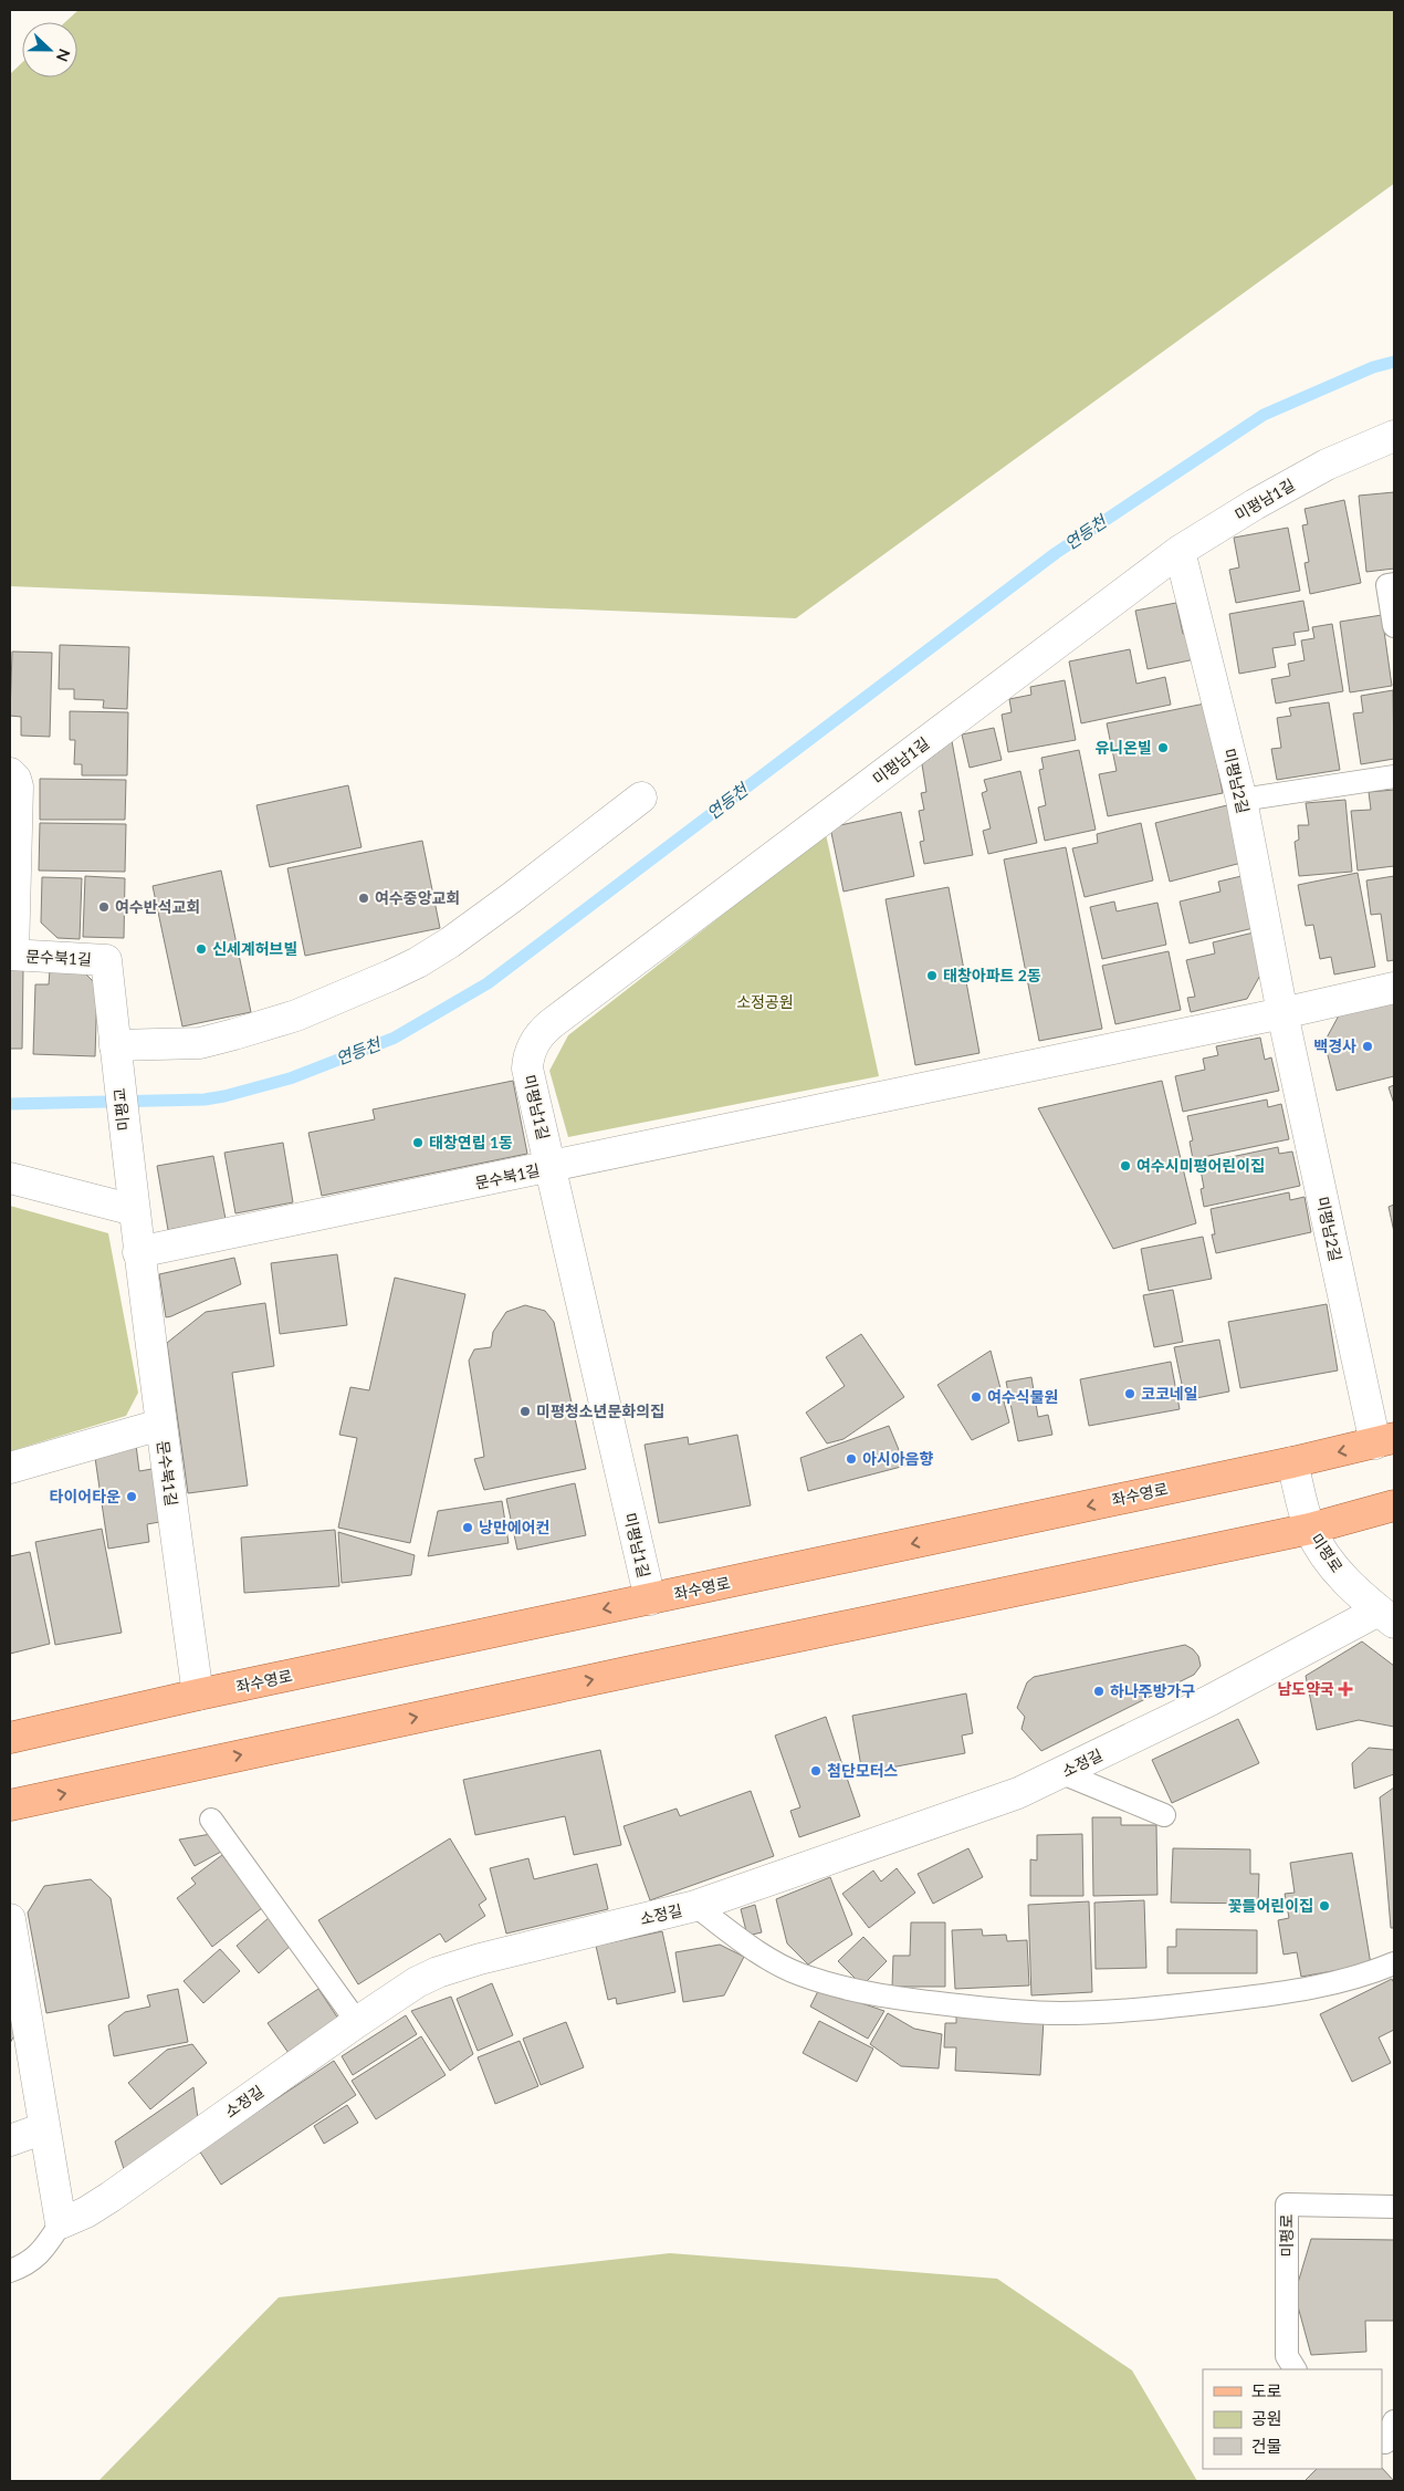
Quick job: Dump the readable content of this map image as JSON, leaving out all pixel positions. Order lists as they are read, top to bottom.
{
  "streets": {
    "main road": ["좌수영로"],
    "street": [
      "미평남1길",
      "미평남2길",
      "문수북1길",
      "미평교",
      "미평로",
      "소정길"
    ]
  },
  "crossings": [
    ["미평남1길", "미평남2길"],
    ["미평남1길", "문수북1길"],
    ["미평남1길", "좌수영로"],
    ["미평남2길", "좌수영로"],
    ["문수북1길", "미평교"],
    ["문수북1길", "좌수영로"],
    ["좌수영로", "미평로"],
    ["미평로", "소정길"]
  ],
  "water": ["연등천"],
  "parks": ["소정공원"],
  "places": {
    "other": [
      "유니온빌",
      "여수중앙교회",
      "여수반석교회",
      "신세계허브빌",
      "태창아파트 2동",
      "백경사",
      "태창연립 1동",
      "여수시미평어린이집",
      "코코네일",
      "여수식물원",
      "미평청소년문화의집",
      "아시아음향",
      "타이어타운",
      "낭만에어컨",
      "하나주방가구",
      "첨단모터스",
      "꽃들어린이집"
    ],
    "health": ["남도약국"]
  },
  "legend": ["도로", "공원", "건물"],
  "north": "right"
}
